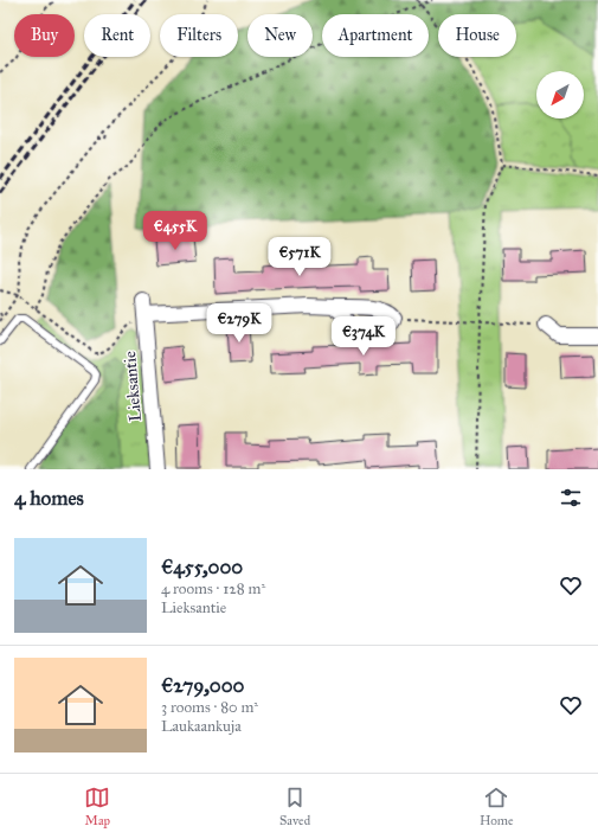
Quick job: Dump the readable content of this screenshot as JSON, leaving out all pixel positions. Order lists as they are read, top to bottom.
{
  "streets": {
    "street": ["Lieksantie"]
  },
  "north": "bottom left",
  "page": {
    "chip": [
      "Buy",
      "Rent",
      "Filters",
      "New",
      "Apartment",
      "House"
    ],
    "price": [
      "€455K",
      "€571K",
      "€279K",
      "€374K"
    ],
    "heading": "4 homes",
    "list": [
      {
        "name": "€455,000",
        "note": "4 rooms · 128 m² · Lieksantie"
      },
      {
        "name": "€279,000",
        "note": "3 rooms · 80 m² · Laukaankuja"
      }
    ],
    "tabs": ["Map", "Saved", "Home"]
  }
}
